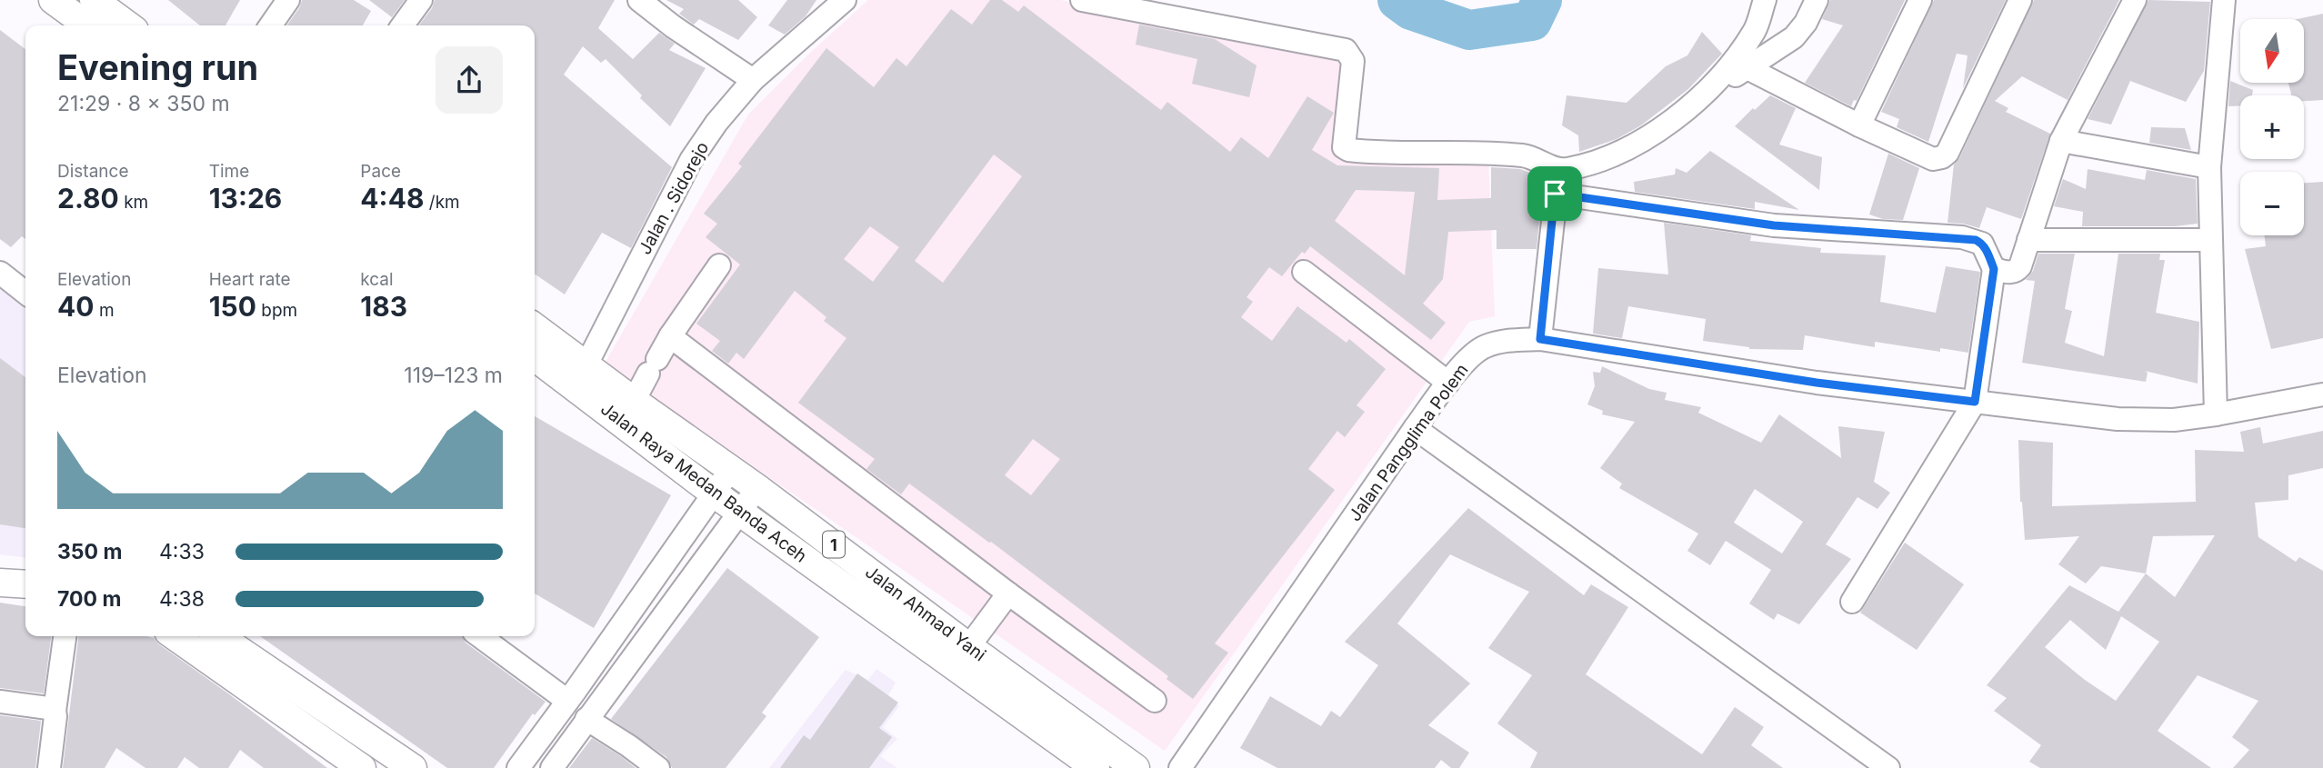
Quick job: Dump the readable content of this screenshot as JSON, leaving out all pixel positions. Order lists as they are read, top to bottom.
{
  "streets": {
    "main road": ["Jalan Raya Medan Banda Aceh", "1", "Jalan Ahmad Yani"],
    "street": ["Jalan . Sidorejo", "Jalan Pangglima Polem"]
  },
  "crossings": [
    ["Jalan . Sidorejo", "Jalan Ahmad Yani"],
    ["Jalan Raya Medan Banda Aceh", "Jalan Ahmad Yani"]
  ],
  "north": "bottom",
  "page": {
    "map_buttons": ["+", "−"],
    "heading": ["Evening run", "21:29 · 8 × 350 m"],
    "stats": [
      ["Distance", "2.80 km"],
      ["Time", "13:26"],
      ["Pace", "4:48 /km"],
      ["Elevation", "40 m"],
      ["Heart rate", "150 bpm"],
      ["kcal", "183"]
    ],
    "chart": ["Elevation", "119–123 m"],
    "list": [
      {
        "name": "350 m",
        "note": "4:33"
      },
      {
        "name": "700 m",
        "note": "4:38"
      }
    ]
  }
}
